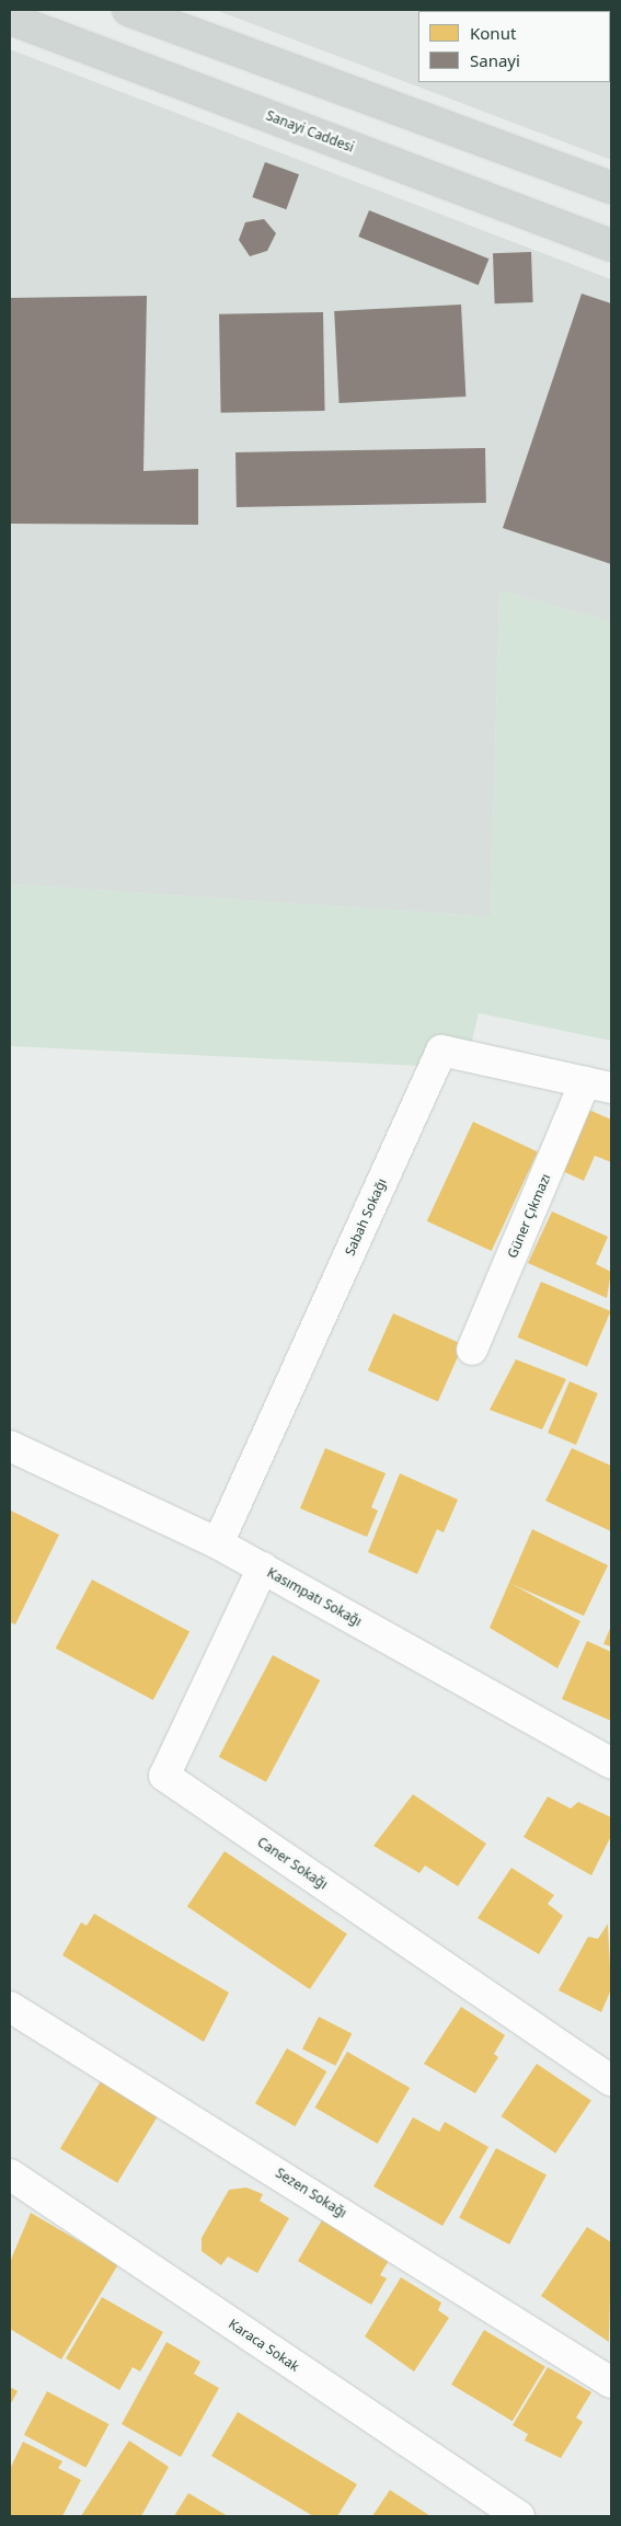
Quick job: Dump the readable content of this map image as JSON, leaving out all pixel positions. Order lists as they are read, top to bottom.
{
  "streets": {
    "main road": ["Sanayi Caddesi"],
    "street": [
      "Güner Çıkmazı",
      "Sabah Sokağı",
      "Kasımpatı Sokağı",
      "Caner Sokağı",
      "Sezen Sokağı",
      "Karaca Sokak"
    ]
  },
  "crossings": [
    ["Güner Çıkmazı", "Sabah Sokağı"],
    ["Sabah Sokağı", "Kasımpatı Sokağı"],
    ["Kasımpatı Sokağı", "Caner Sokağı"]
  ],
  "legend": ["Konut", "Sanayi"]
}
